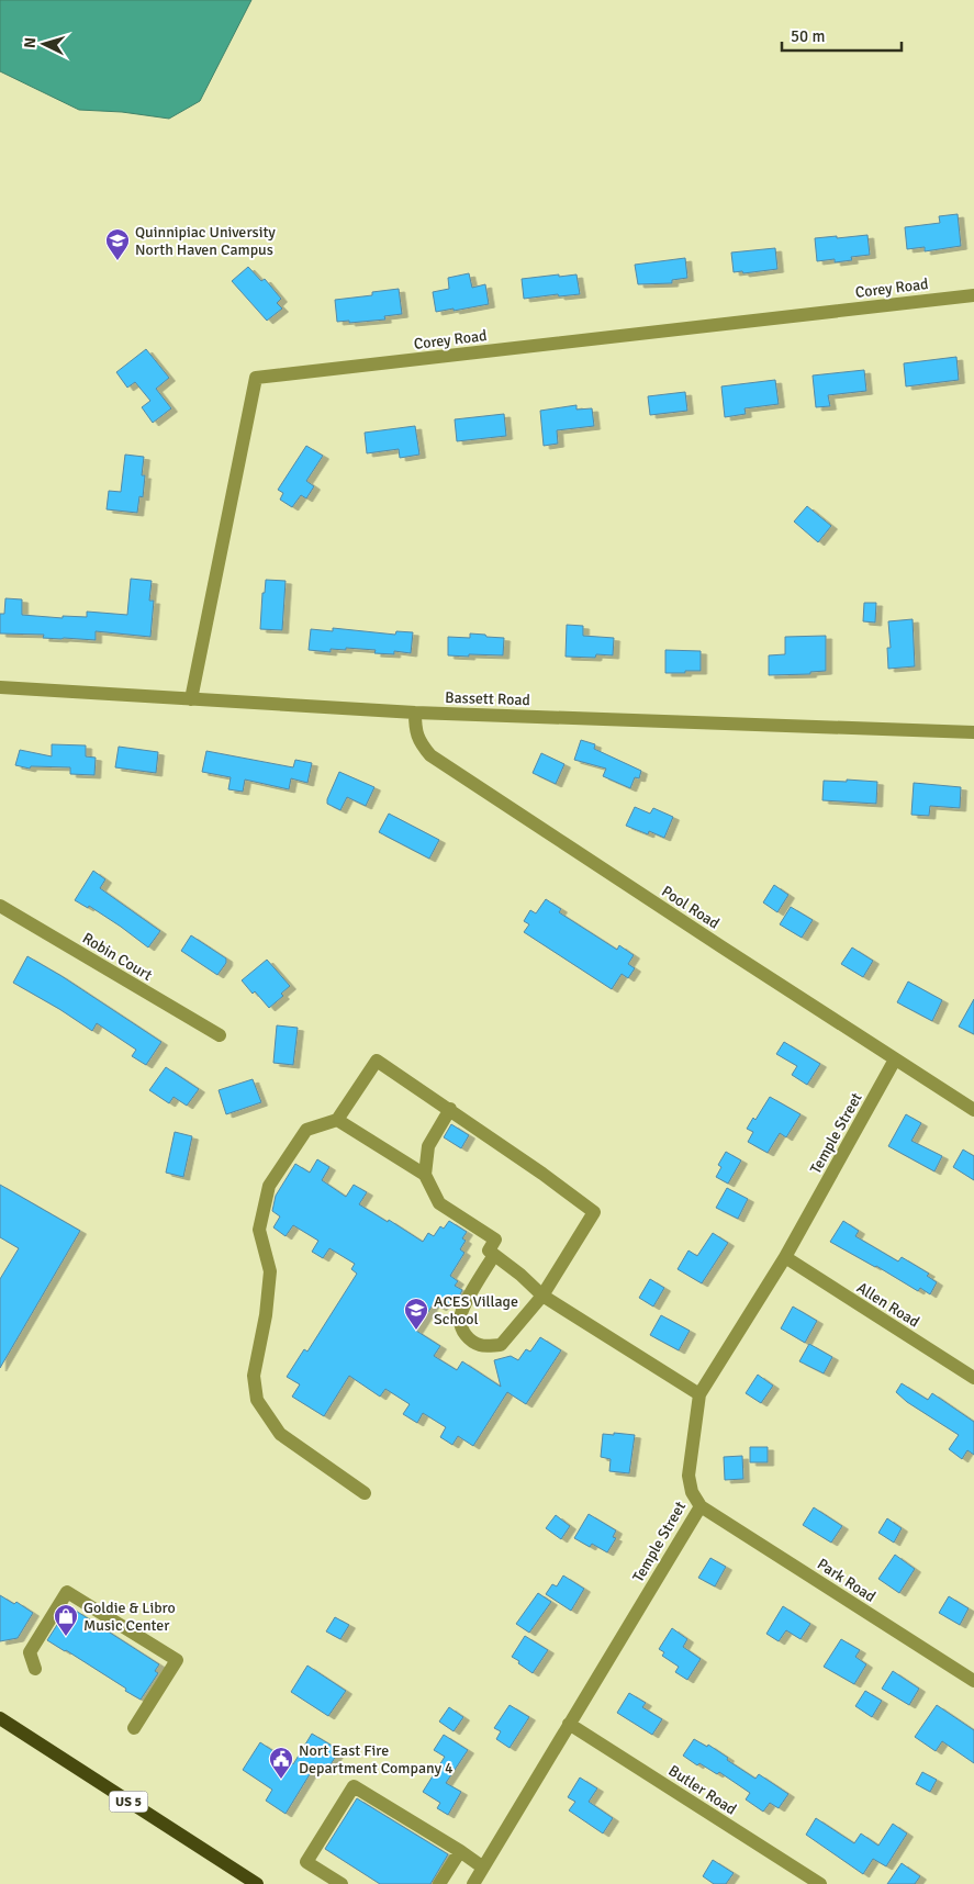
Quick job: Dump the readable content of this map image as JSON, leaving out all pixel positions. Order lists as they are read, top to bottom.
{
  "streets": {
    "main road": ["US 5"],
    "street": [
      "Corey Road",
      "Bassett Road",
      "Pool Road",
      "Robin Court",
      "Temple Street",
      "Allen Road",
      "Park Road",
      "Butler Road"
    ]
  },
  "crossings": [
    ["Corey Road", "Bassett Road"],
    ["Bassett Road", "Pool Road"],
    ["Pool Road", "Temple Street"],
    ["Temple Street", "Allen Road"],
    ["Temple Street", "Park Road"],
    ["Temple Street", "Butler Road"]
  ],
  "places": {
    "school or university": ["Quinnipiac University North Haven Campus", "ACES Village School"],
    "shop": ["Goldie & Libro Music Center"],
    "public building": ["Nort East Fire Department Company 4"]
  },
  "scale_bar": "50 m",
  "north": "left"
}
